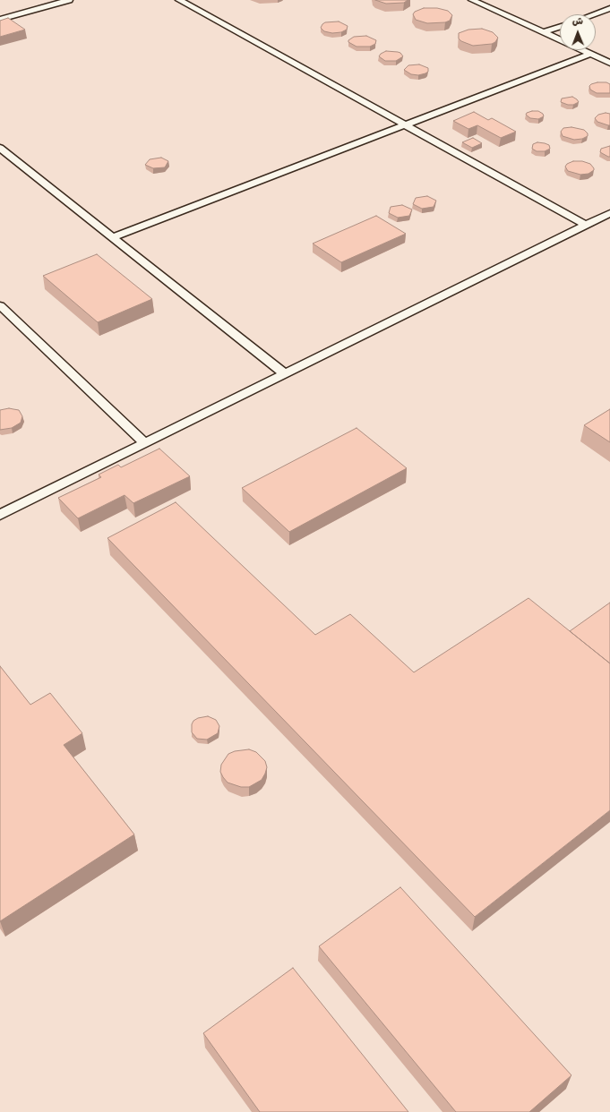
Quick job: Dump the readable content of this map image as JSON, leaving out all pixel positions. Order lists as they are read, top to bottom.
{
  "north": "top"
}
